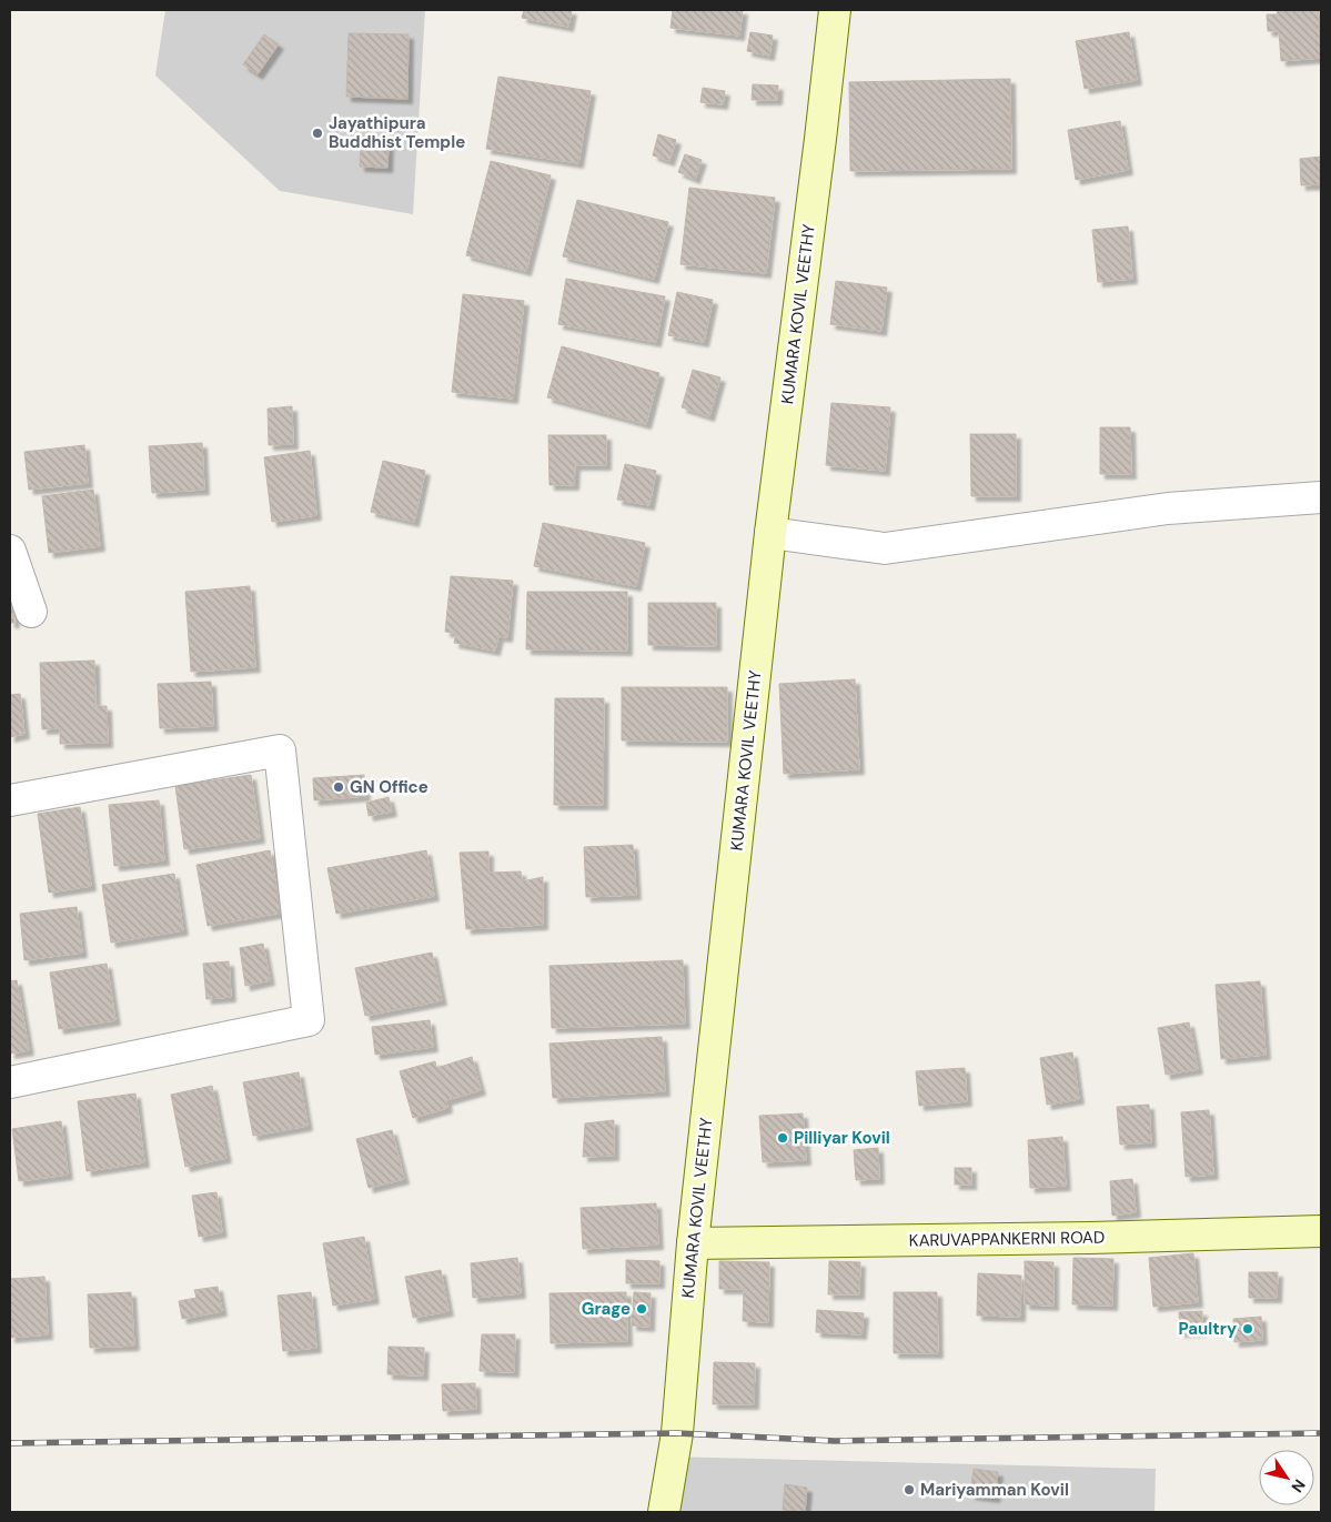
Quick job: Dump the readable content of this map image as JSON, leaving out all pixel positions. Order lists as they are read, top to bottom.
{
  "streets": {
    "main road": ["KUMARA KOVIL VEETHY", "KARUVAPPANKERNI ROAD"]
  },
  "crossings": [
    ["KUMARA KOVIL VEETHY", "KARUVAPPANKERNI ROAD"]
  ],
  "places": [
    "Jayathipura Buddhist Temple",
    "GN Office",
    "Pilliyar Kovil",
    "Grage",
    "Paultry",
    "Mariyamman Kovil"
  ],
  "north": "bottom right"
}
